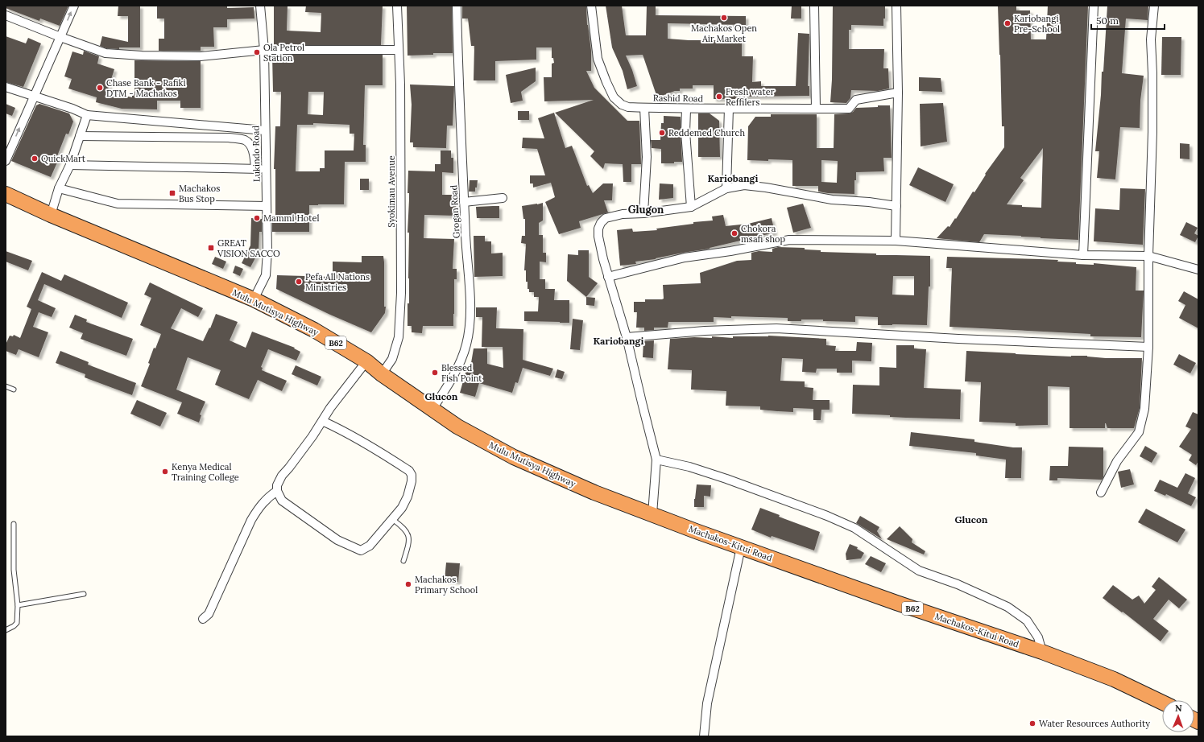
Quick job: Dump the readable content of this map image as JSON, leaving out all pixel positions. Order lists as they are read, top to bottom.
{
  "streets": {
    "highway": ["Mulu Mutisya Highway", "B62", "Machakos-Kitui Road"],
    "street": [
      "Rashid Road",
      "Lukindo Road",
      "Syokimau Avenue",
      "Grogan Road"
    ]
  },
  "crossings": [
    ["Lukindo Road", "Mulu Mutisya Highway"],
    ["Syokimau Avenue", "Mulu Mutisya Highway"],
    ["Grogan Road", "Mulu Mutisya Highway"],
    ["Mulu Mutisya Highway", "Machakos-Kitui Road"]
  ],
  "districts": [
    "Kariobangi",
    "Glugon",
    "Kariobangi",
    "Glucon",
    "Glucon"
  ],
  "places": {
    "other": [
      "Machakos Open Air Market",
      "Kariobangi Pre-School",
      "Ola Petrol Station",
      "Chase Bank - Rafiki DTM - Machakos",
      "Fresh water Reffilers",
      "Reddemed Church",
      "QuickMart",
      "Mammi Hotel",
      "Chokora msafi shop",
      "Pefa All Nations Ministries",
      "Blessed Fish Point",
      "Kenya Medical Training College",
      "Machakos Primary School",
      "Water Resources Authority"
    ],
    "transit": ["Machakos Bus Stop", "GREAT VISION SACCO"]
  },
  "scale_bar": "50 m",
  "north": "top"
}
